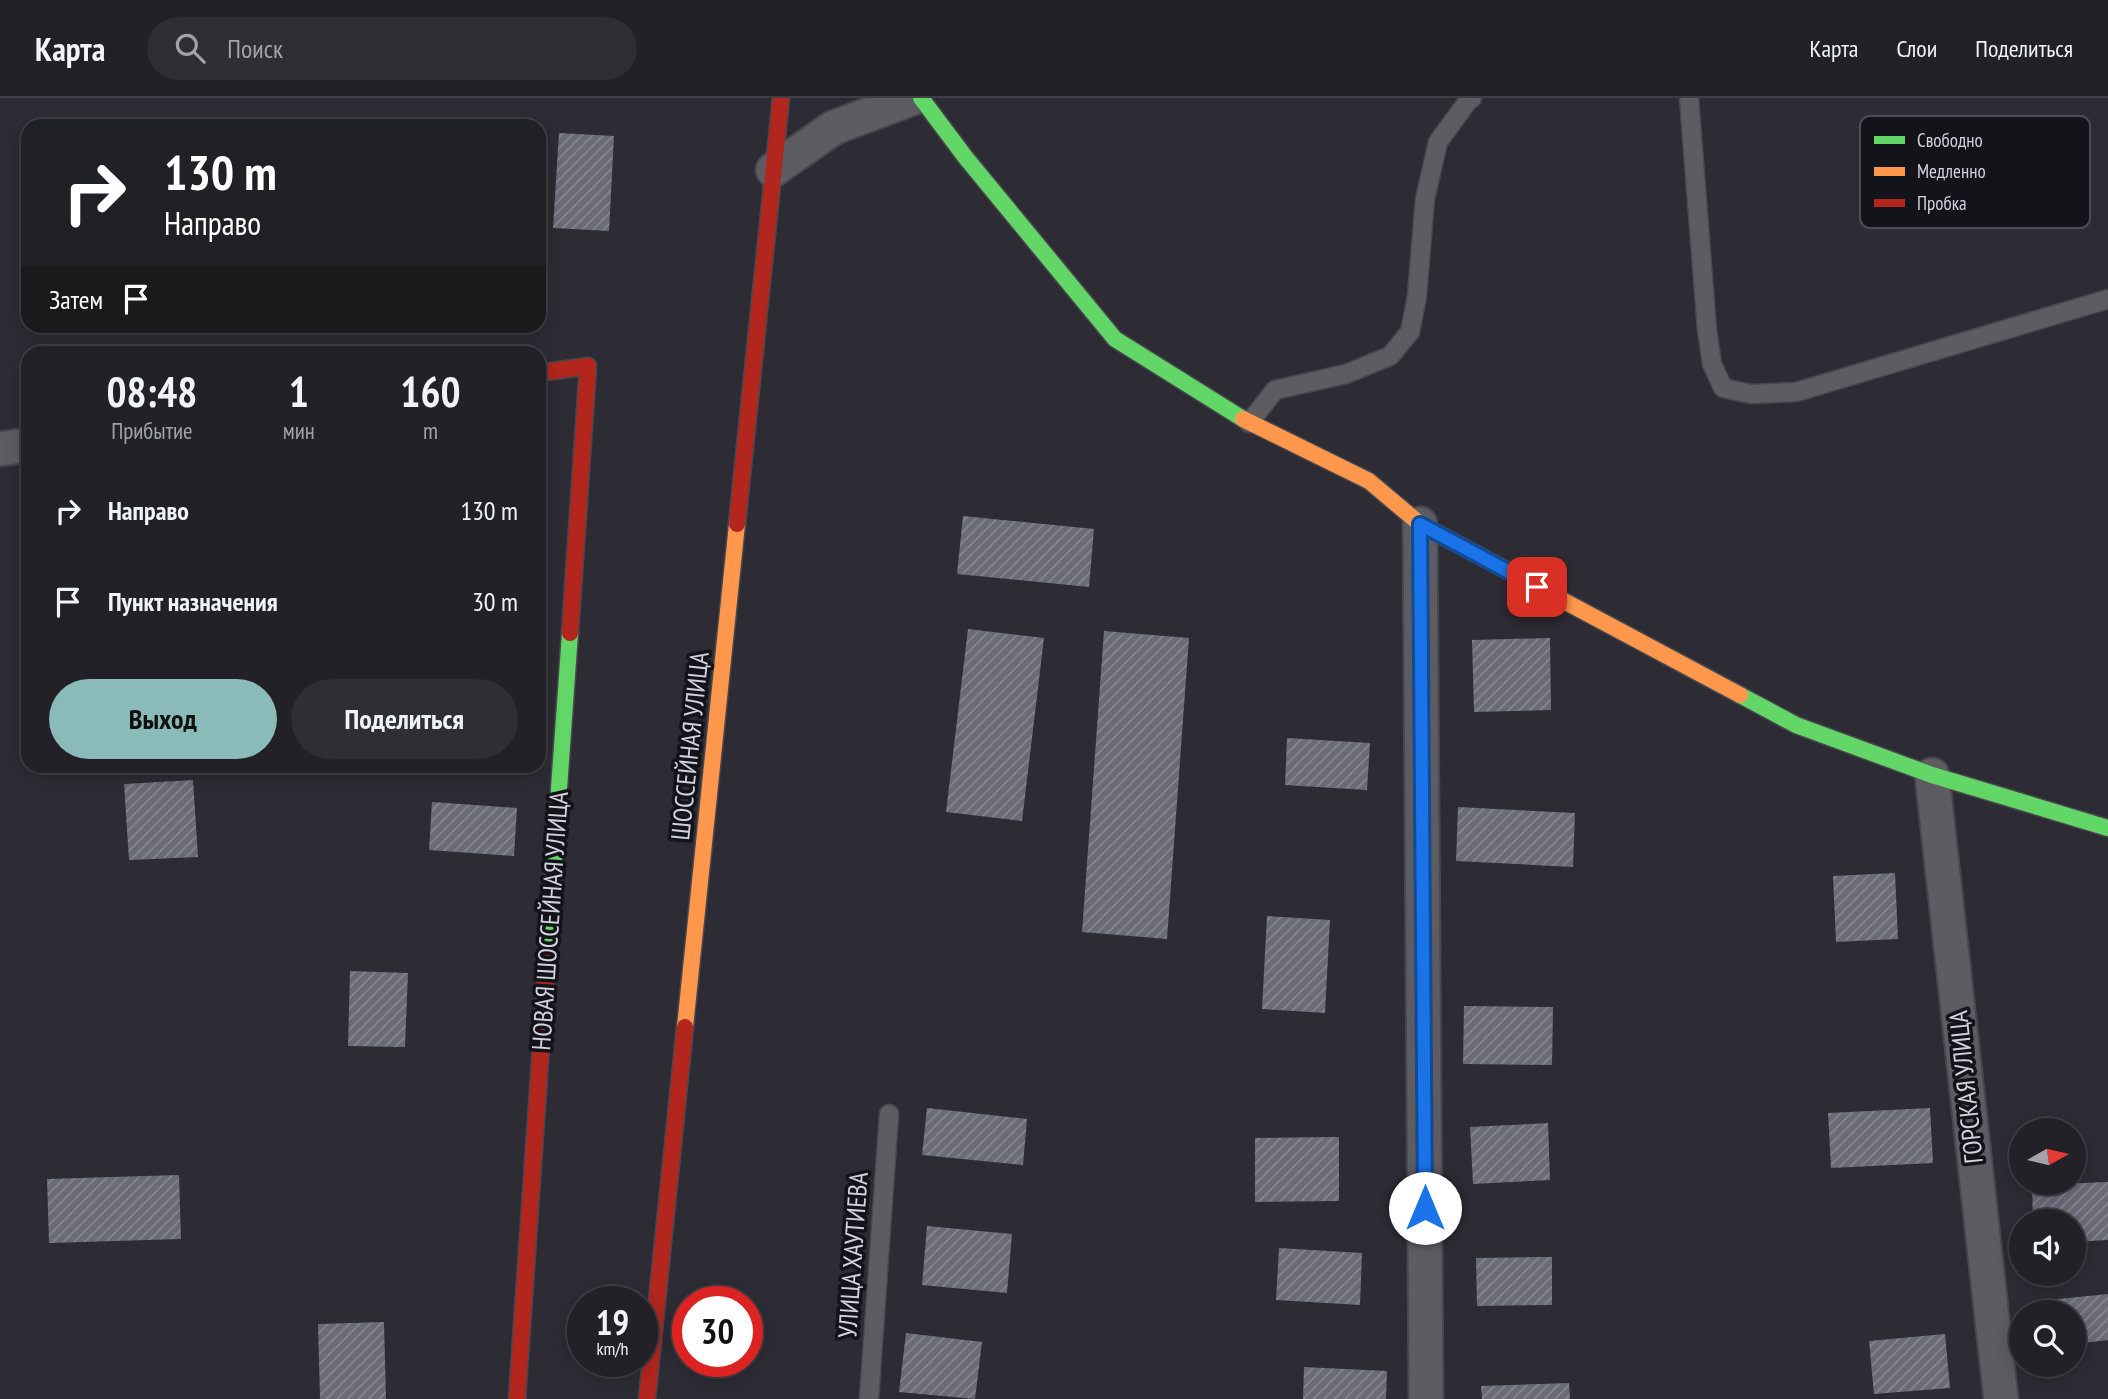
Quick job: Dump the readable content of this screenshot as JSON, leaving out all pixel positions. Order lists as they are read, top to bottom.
{
  "streets": {
    "street": ["ШОССЕЙНАЯ УЛИЦА", "НОВАЯ ШОССЕЙНАЯ УЛИЦА", "ГОРСКАЯ УЛИЦА"],
    "lane": ["УЛИЦА ХАУТИЕВА"]
  },
  "legend": ["Свободно", "Медленно", "Пробка"],
  "north": "right",
  "page": {
    "header": "Карта",
    "search": "Поиск",
    "nav": ["Карта", "Слои", "Поделиться"],
    "turn": ["130 m", "Направо"],
    "then": "Затем",
    "eta": [
      "08:48",
      "Прибытие",
      "1",
      "мин",
      "160",
      "m"
    ],
    "list": [
      {
        "name": "Направо",
        "value": "130 m"
      },
      {
        "name": "Пункт назначения",
        "value": "30 m"
      }
    ],
    "buttons": ["Выход", "Поделиться"],
    "speed": "19 km/h",
    "limit": "30"
  }
}
